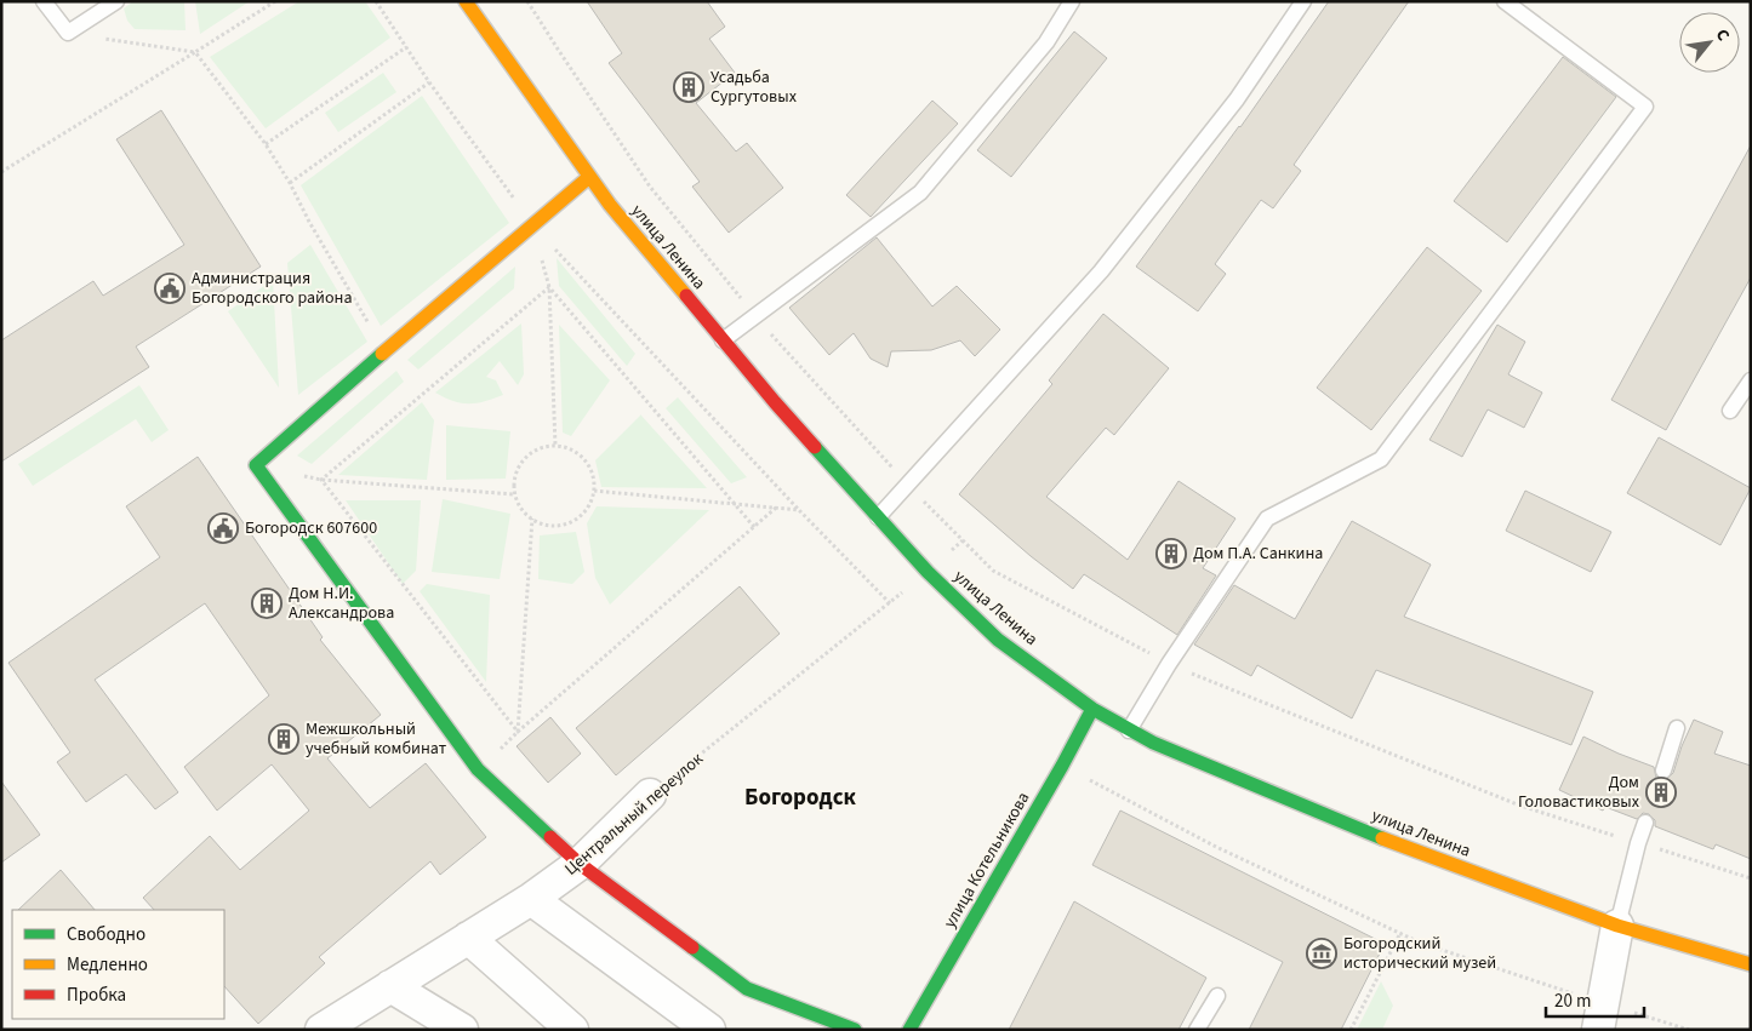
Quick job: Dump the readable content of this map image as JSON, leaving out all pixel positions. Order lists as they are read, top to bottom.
{
  "streets": {
    "main road": ["улица Ленина", "улица Котельникова"],
    "street": ["Центральный переулок"]
  },
  "crossings": [
    ["улица Ленина", "Центральный переулок"],
    ["улица Ленина", "улица Котельникова"]
  ],
  "districts": ["Богородск"],
  "places": {
    "building": [
      "Усадьба Сургутовых",
      "Дом П.А. Санкина",
      "Дом Н.И. Александрова",
      "Межшкольный учебный комбинат",
      "Дом Головастиковых"
    ],
    "public building": ["Администрация Богородского района", "Богородск 607600"],
    "museum": ["Богородский исторический музей"]
  },
  "legend": ["Свободно", "Медленно", "Пробка"],
  "scale_bar": "20 m",
  "north": "top right"
}
